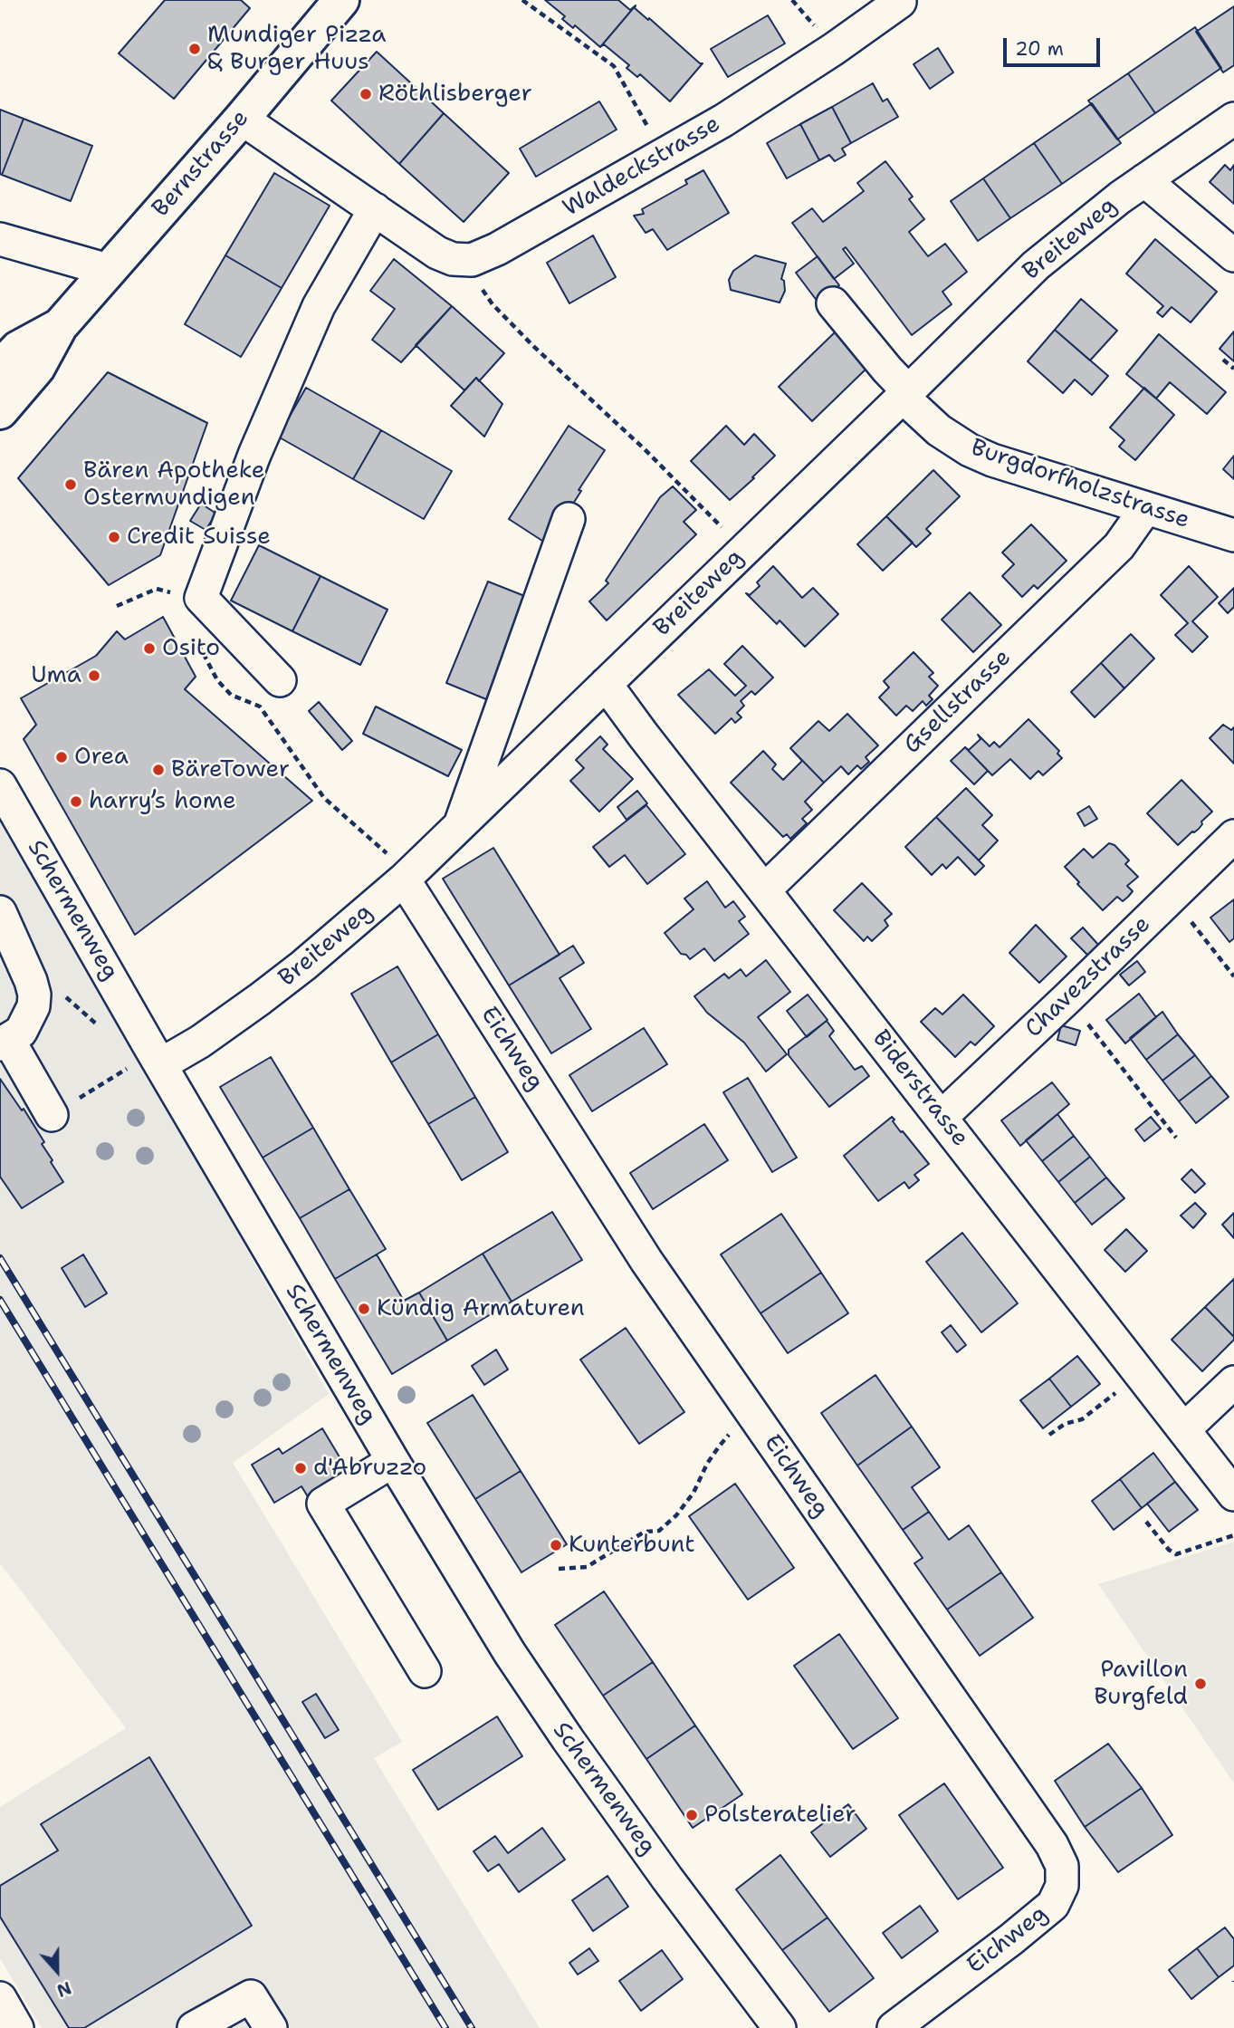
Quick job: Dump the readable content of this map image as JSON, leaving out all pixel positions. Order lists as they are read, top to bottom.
{
  "streets": {
    "main road": ["Bernstrasse"],
    "street": [
      "Waldeckstrasse",
      "Breiteweg",
      "Burgdorfholzstrasse",
      "Gsellstrasse",
      "Schermenweg",
      "Chavezstrasse",
      "Eichweg",
      "Biderstrasse"
    ]
  },
  "crossings": [
    ["Breiteweg", "Burgdorfholzstrasse"],
    ["Breiteweg", "Schermenweg"],
    ["Breiteweg", "Eichweg"],
    ["Breiteweg", "Biderstrasse"],
    ["Burgdorfholzstrasse", "Gsellstrasse"],
    ["Gsellstrasse", "Biderstrasse"],
    ["Chavezstrasse", "Biderstrasse"]
  ],
  "places": [
    "Mundiger Pizza & Burger Huus",
    "Röthlisberger",
    "Bären Apotheke Ostermundigen",
    "Credit Suisse",
    "Osito",
    "Uma",
    "Orea",
    "BäreTower",
    "harry’s home",
    "Kündig Armaturen",
    "d'Abruzzo",
    "Kunterbunt",
    "Pavillon Burgfeld",
    "Polsteratelier"
  ],
  "scale_bar": "20 m",
  "north": "bottom"
}
